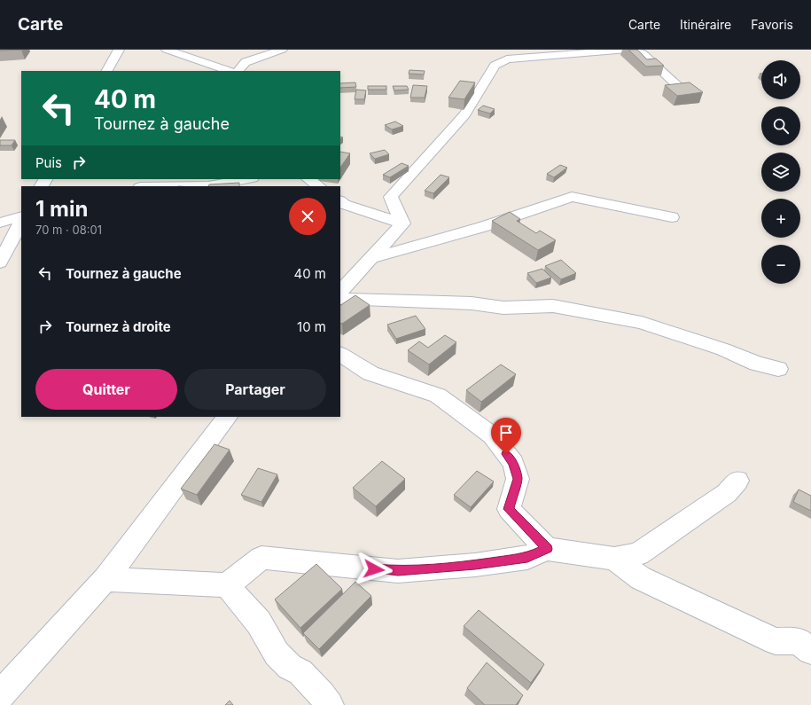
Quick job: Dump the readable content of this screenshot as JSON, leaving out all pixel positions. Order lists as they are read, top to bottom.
{
  "page": {
    "header": "Carte",
    "nav": ["Carte", "Itinéraire", "Favoris"],
    "map_buttons": ["+", "−"],
    "turn": ["40 m", "Tournez à gauche"],
    "then": "Puis",
    "heading": ["1 min", "70 m · 08:01"],
    "list": [
      {
        "name": "Tournez à gauche",
        "value": "40 m"
      },
      {
        "name": "Tournez à droite",
        "value": "10 m"
      }
    ],
    "buttons": ["Quitter", "Partager"]
  }
}
